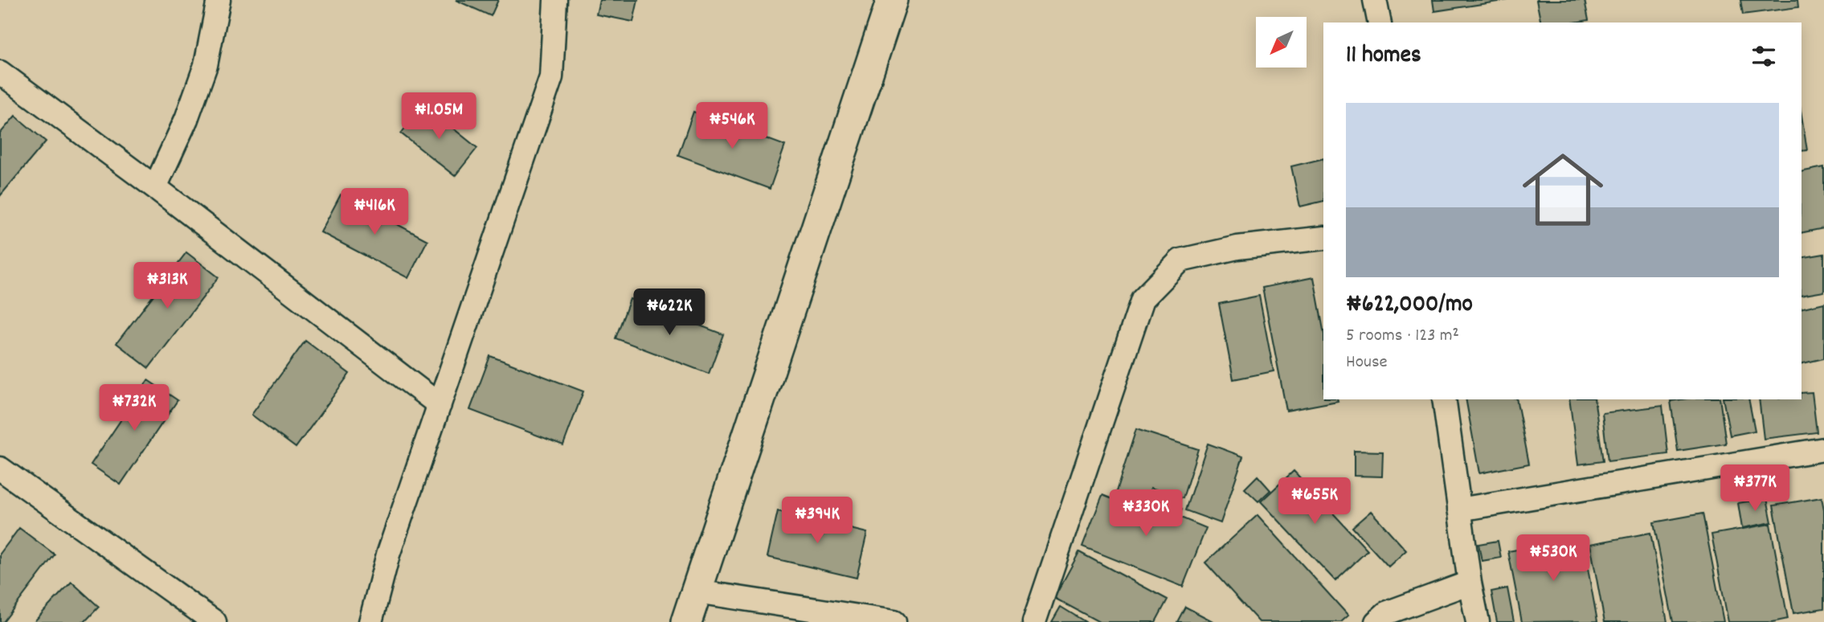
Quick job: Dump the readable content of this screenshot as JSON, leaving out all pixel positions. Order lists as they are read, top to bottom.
{
  "north": "bottom left",
  "page": {
    "heading": "11 homes",
    "list": [
      {
        "name": "₦622,000/mo",
        "note": "5 rooms · 123 m² · House"
      }
    ],
    "price": [
      "₦1.05M",
      "₦546K",
      "₦416K",
      "₦313K",
      "₦622K",
      "₦732K",
      "₦377K",
      "₦655K",
      "₦330K",
      "₦394K",
      "₦530K"
    ]
  }
}
